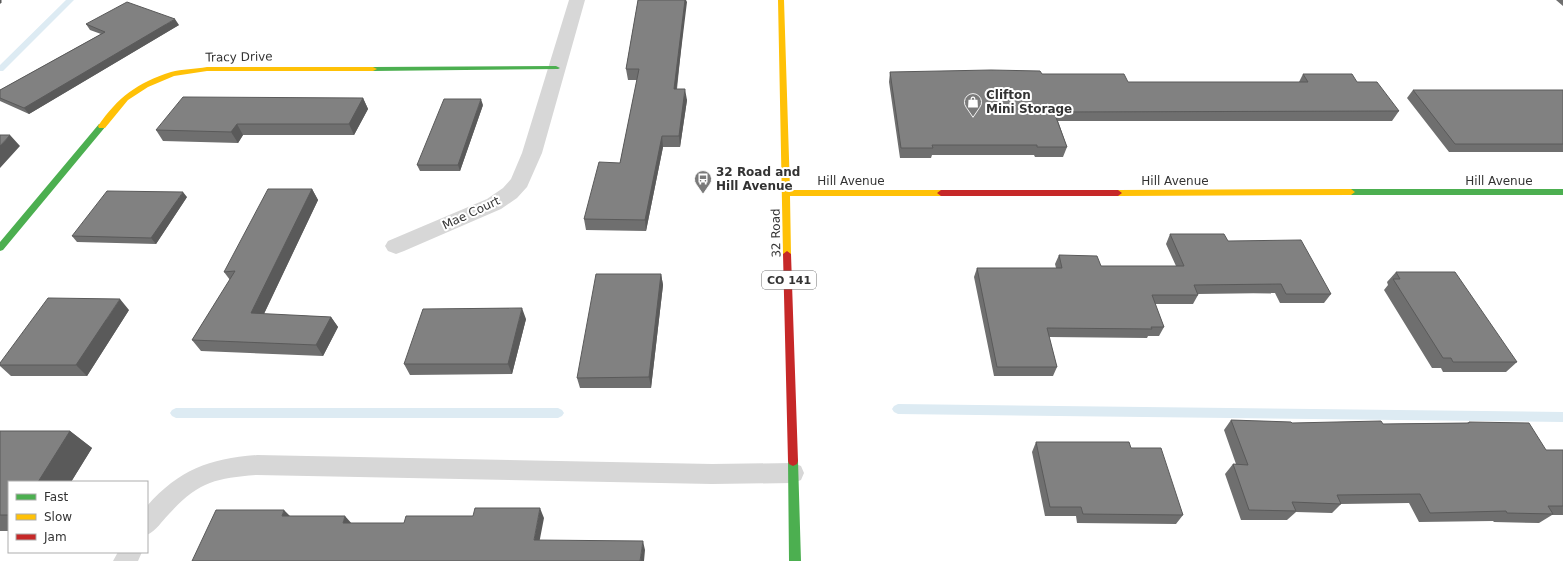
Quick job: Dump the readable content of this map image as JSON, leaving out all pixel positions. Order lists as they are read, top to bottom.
{
  "streets": {
    "street": [
      "Tracy Drive",
      "Hill Avenue",
      "Mae Court",
      "32 Road",
      "CO 141"
    ]
  },
  "crossings": [
    ["Tracy Drive", "Mae Court"],
    ["Hill Avenue", "32 Road"]
  ],
  "places": {
    "shop": ["Clifton Mini Storage"],
    "bus stop": ["32 Road and Hill Avenue"]
  },
  "legend": ["Fast", "Slow", "Jam"]
}
